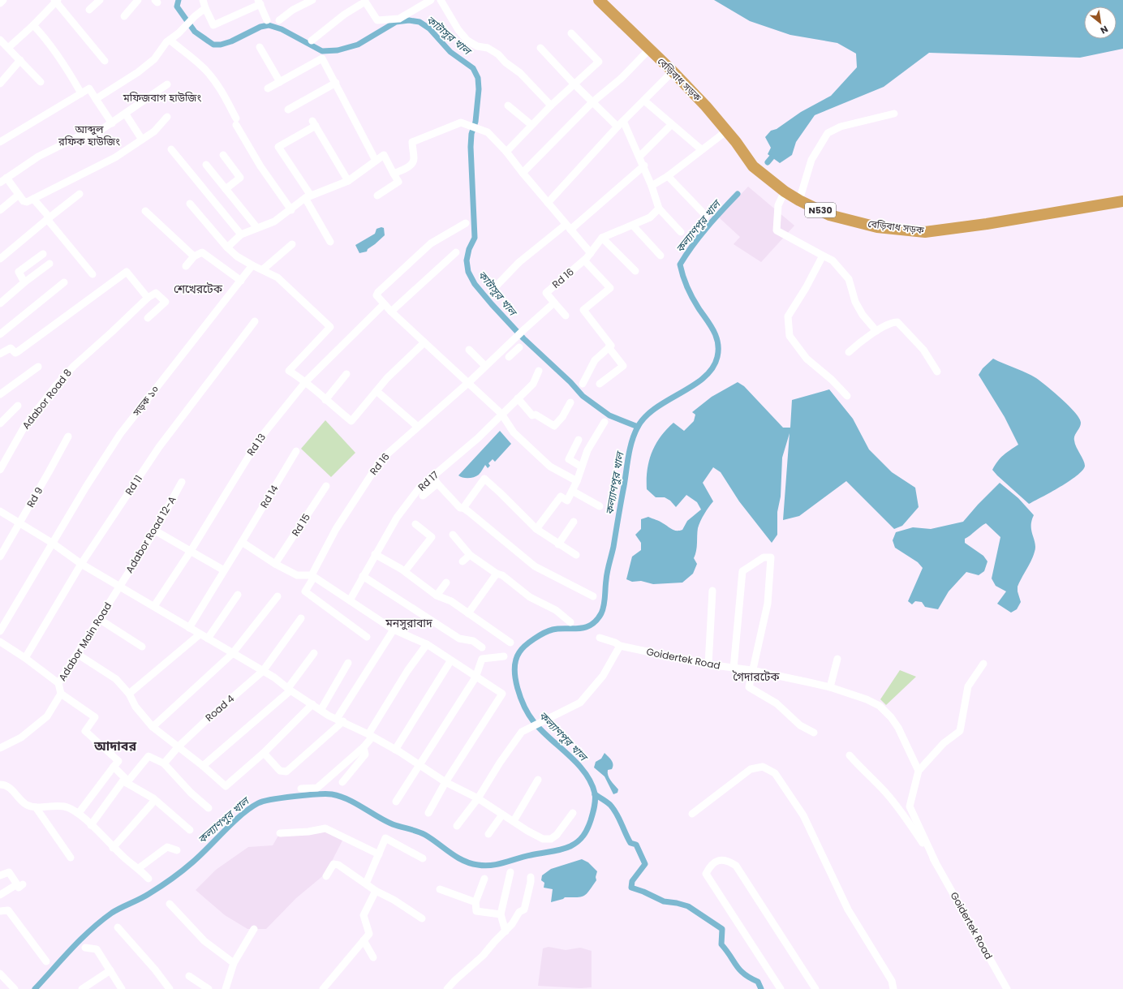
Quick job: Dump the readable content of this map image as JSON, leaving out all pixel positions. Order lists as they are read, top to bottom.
{
  "streets": {
    "highway": ["বেড়িবাধ সড়ক", "N530"],
    "street": [
      "Rd 16",
      "Adabor Road 8",
      "সড়ক ১০",
      "Rd 13",
      "Rd 17",
      "Rd 11",
      "Rd 14",
      "Rd 9",
      "Rd 15",
      "Adabor Road 12-A",
      "Adabor Main Road",
      "Goidertek Road",
      "Road 4"
    ]
  },
  "crossings": [
    ["Adabor Road 12-A", "Adabor Main Road"]
  ],
  "districts": [
    "মফিজবাগ হাউজিং",
    "আব্দুল রফিক হাউজিং",
    "শেখেরটেক",
    "মনসুরাবাদ",
    "গৈদারটেক",
    "আদাবর"
  ],
  "water": ["কাটাসুর খাল", "কল্যাণপুর খাল"],
  "north": "bottom right"
}
